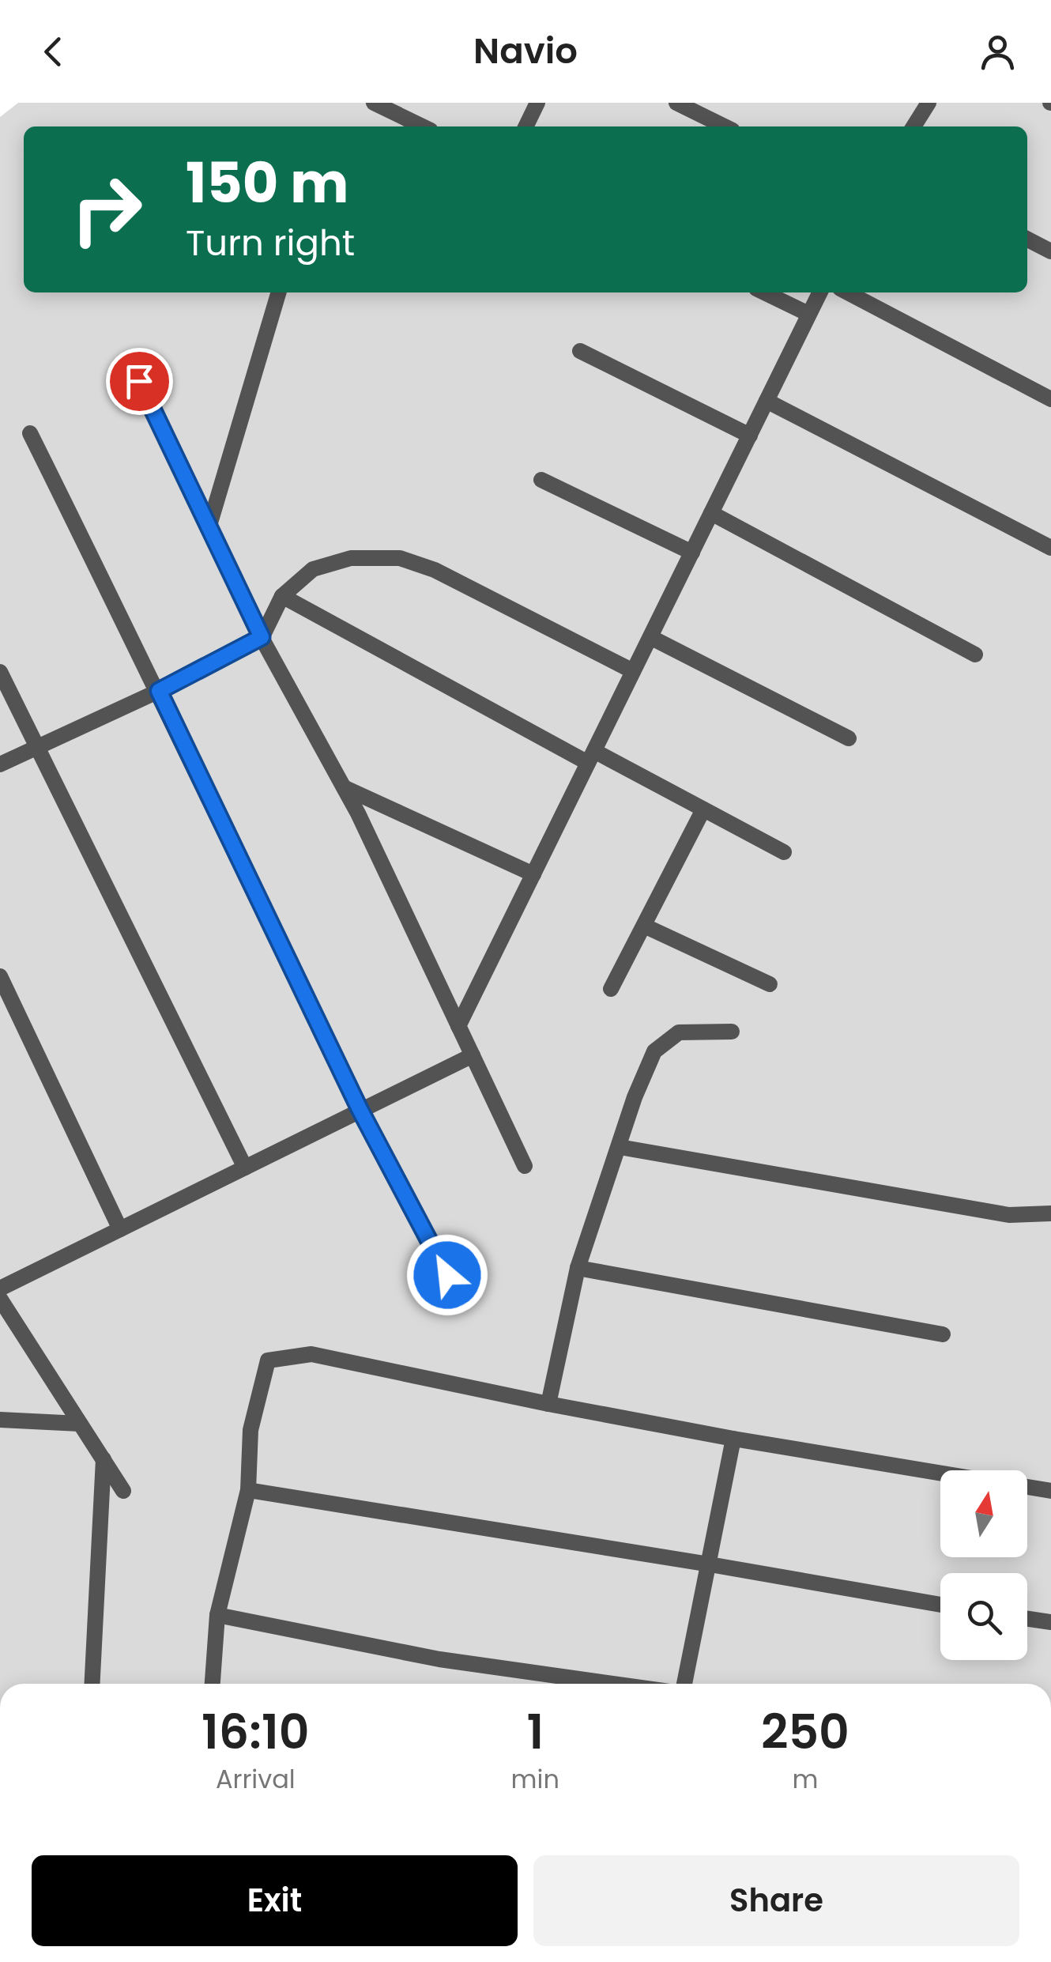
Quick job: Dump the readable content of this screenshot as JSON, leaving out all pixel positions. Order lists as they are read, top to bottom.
{
  "north": "top",
  "page": {
    "header": "Navio",
    "turn": ["150 m", "Turn right"],
    "eta": [
      "16:10",
      "Arrival",
      "1",
      "min",
      "250",
      "m"
    ],
    "buttons": ["Exit", "Share"]
  }
}
